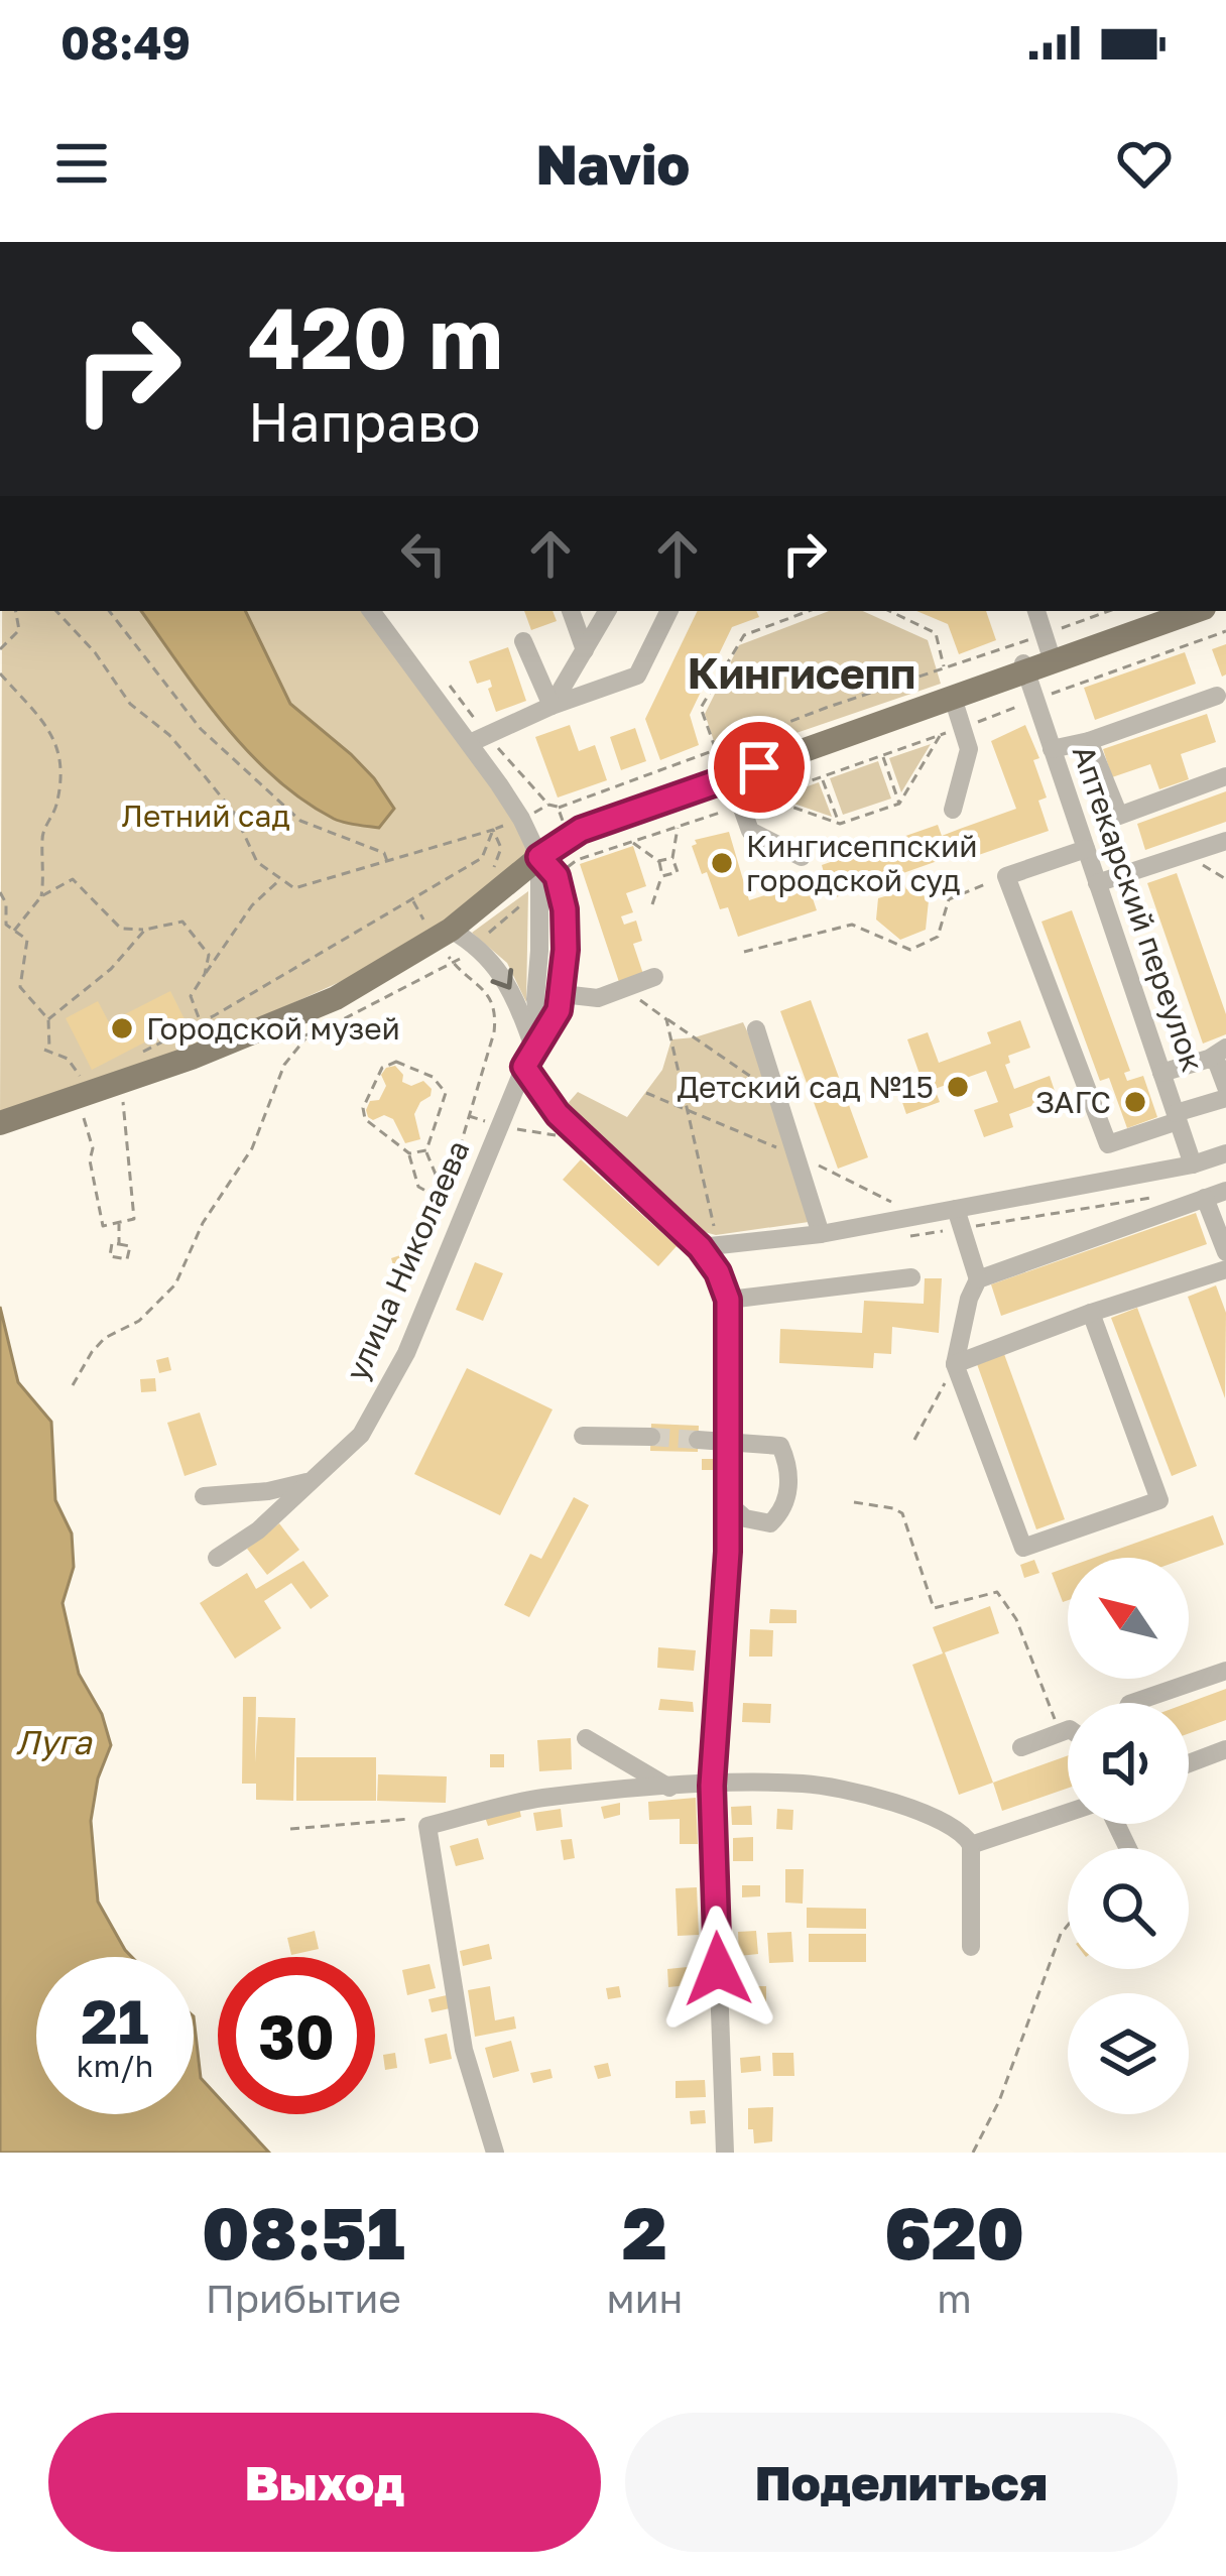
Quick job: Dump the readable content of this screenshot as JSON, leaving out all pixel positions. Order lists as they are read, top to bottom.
{
  "streets": {
    "street": ["Аптекарский переулок", "улица Николаева"]
  },
  "districts": ["Кингисепп"],
  "water": ["Луга"],
  "parks": ["Летний сад"],
  "places": [
    "Кингисеппский городской суд",
    "Городской музей",
    "Детский сад №15",
    "ЗАГС"
  ],
  "north": "top left",
  "page": {
    "status": "08:49",
    "header": "Navio",
    "turn": ["420 m", "Направо"],
    "speed": "21 km/h",
    "limit": "30",
    "eta": [
      "08:51",
      "Прибытие",
      "2",
      "мин",
      "620",
      "m"
    ],
    "buttons": ["Выход", "Поделиться"]
  }
}
